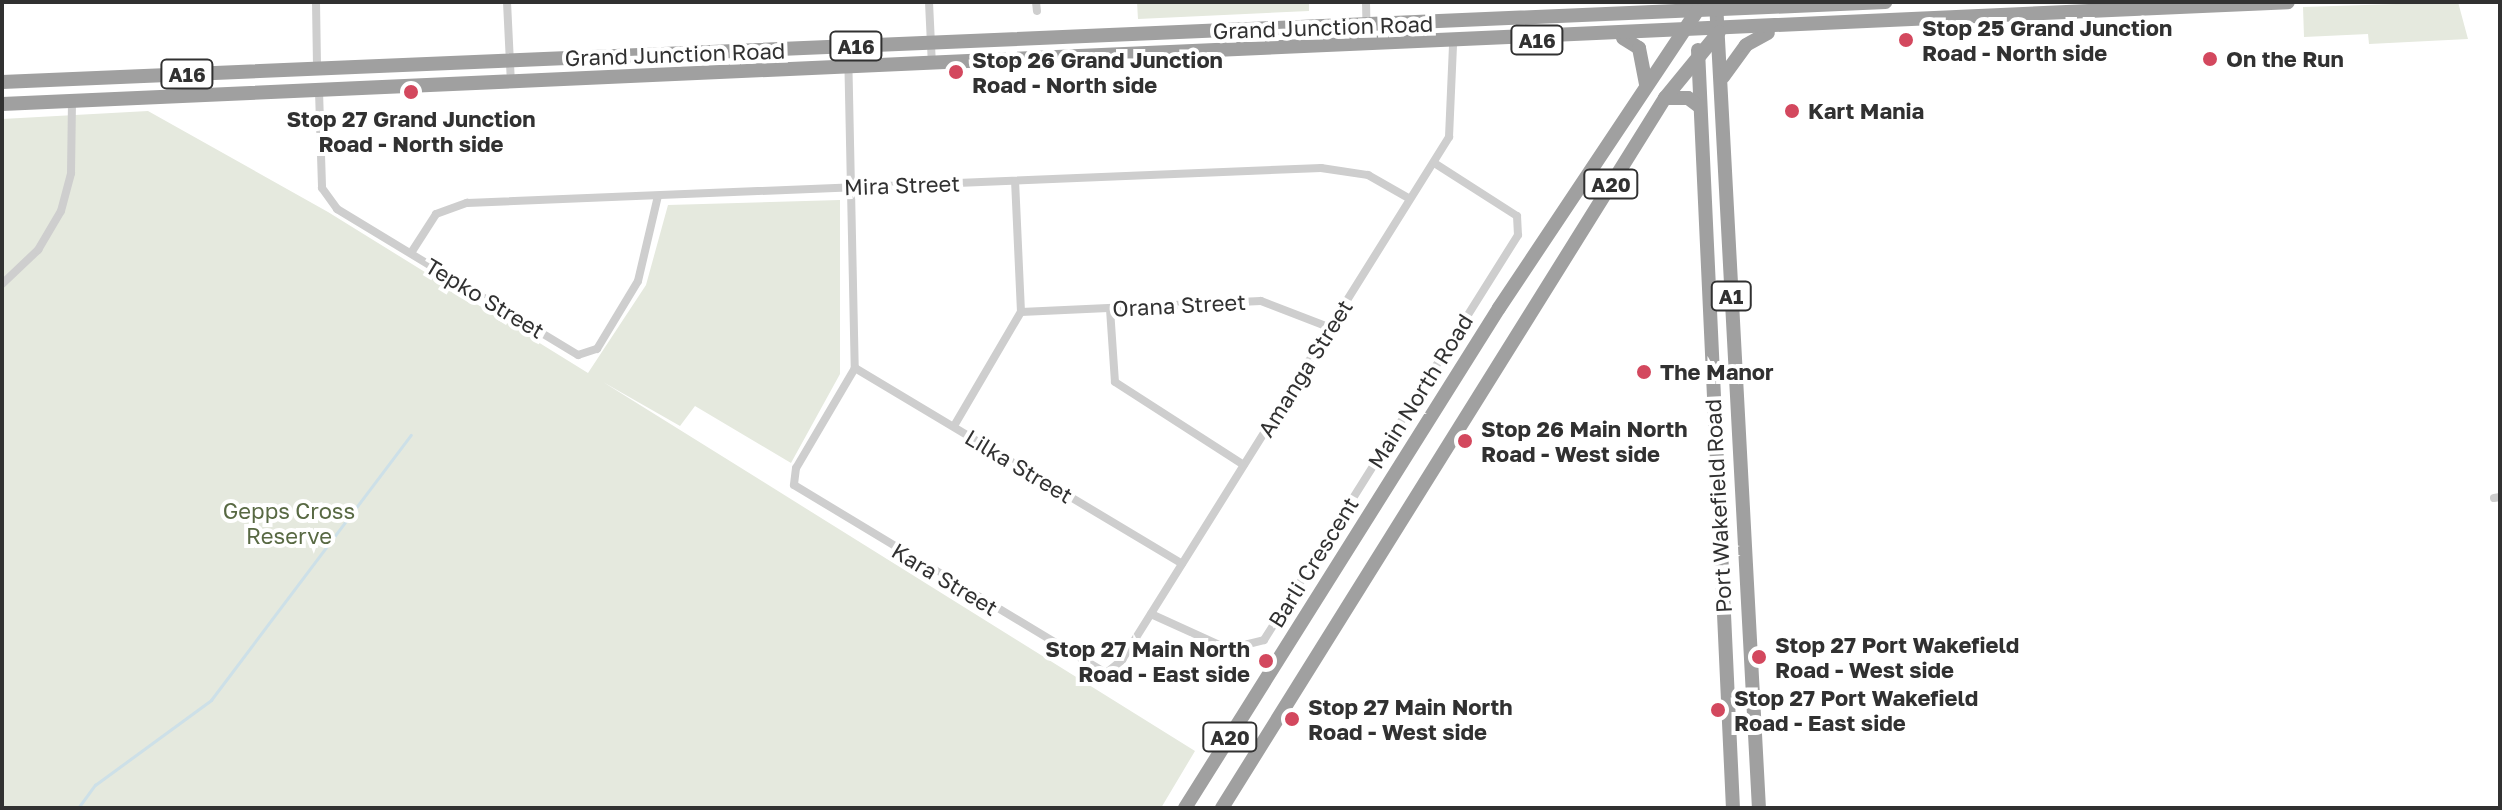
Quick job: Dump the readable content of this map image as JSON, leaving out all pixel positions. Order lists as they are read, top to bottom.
{
  "streets": {
    "highway": [
      "Grand Junction Road",
      "A16",
      "A20",
      "A1",
      "Main North Road",
      "Port Wakefield Road"
    ],
    "street": [
      "Mira Street",
      "Tepko Street",
      "Orana Street",
      "Amanga Street",
      "Lilka Street",
      "Barli Crescent",
      "Kara Street"
    ]
  },
  "crossings": [
    ["Grand Junction Road", "A20"],
    ["Grand Junction Road", "Tepko Street"],
    ["Grand Junction Road", "Amanga Street"],
    ["Grand Junction Road", "Main North Road"],
    ["Grand Junction Road", "Port Wakefield Road"],
    ["A20", "Port Wakefield Road"],
    ["Mira Street", "Tepko Street"],
    ["Mira Street", "Amanga Street"],
    ["Orana Street", "Amanga Street"],
    ["Amanga Street", "Lilka Street"],
    ["Amanga Street", "Barli Crescent"],
    ["Amanga Street", "Kara Street"],
    ["Main North Road", "Port Wakefield Road"],
    ["Lilka Street", "Kara Street"]
  ],
  "parks": ["Gepps Cross Reserve"],
  "places": [
    "Stop 25 Grand Junction Road - North side",
    "On the Run",
    "Stop 26 Grand Junction Road - North side",
    "Stop 27 Grand Junction Road - North side",
    "Kart Mania",
    "The Manor",
    "Stop 26 Main North Road - West side",
    "Stop 27 Port Wakefield Road - West side",
    "Stop 27 Main North Road - East side",
    "Stop 27 Port Wakefield Road - East side",
    "Stop 27 Main North Road - West side"
  ]
}
